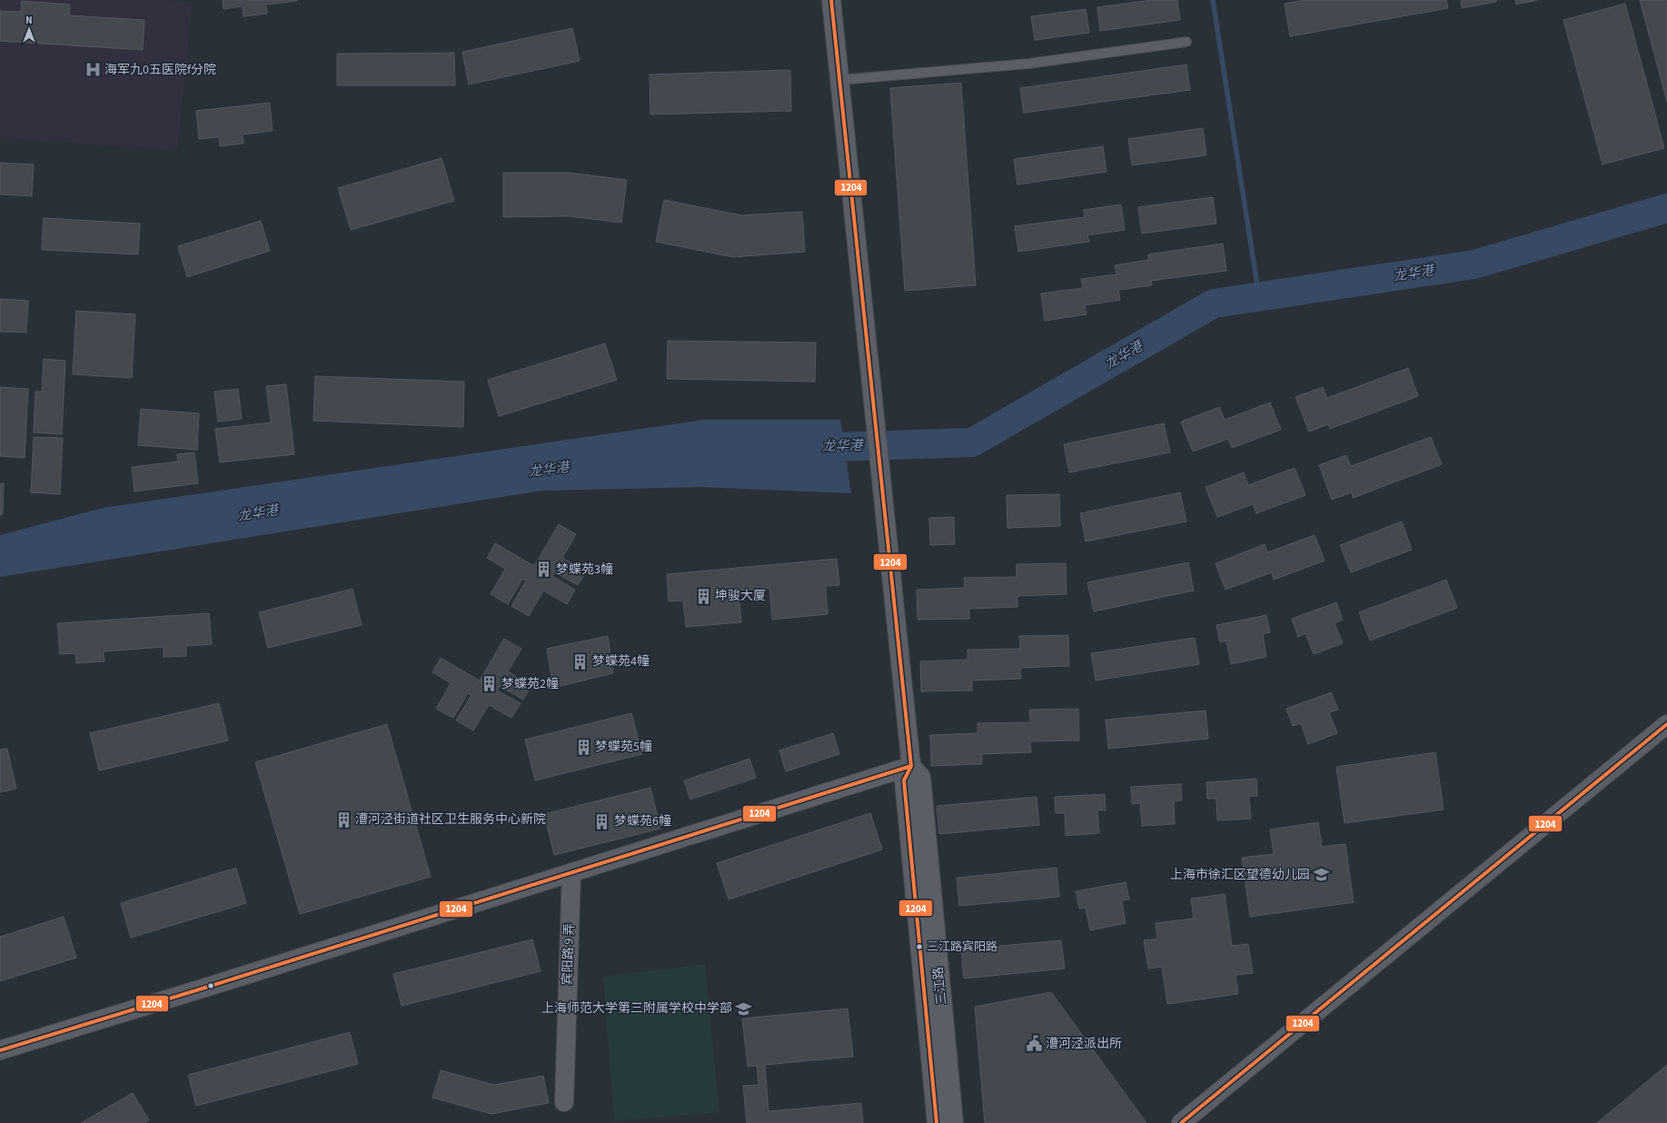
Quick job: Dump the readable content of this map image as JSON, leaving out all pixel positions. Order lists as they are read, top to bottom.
{
  "streets": {
    "street": ["宾阳路 9 弄", "三江路"]
  },
  "water": ["龙华港"],
  "places": {
    "hospital": ["海军九0五医院f分院"],
    "building": [
      "梦蝶苑3幢",
      "坤骏大厦",
      "梦蝶苑4幢",
      "梦蝶苑2幢",
      "梦蝶苑5幢",
      "漕河泾街道社区卫生服务中心新院",
      "梦蝶苑6幢"
    ],
    "school or university": ["上海市徐汇区望德幼儿园", "上海师范大学第三附属学校中学部"],
    "other": ["三江路宾阳路"],
    "public building": ["漕河泾派出所"]
  },
  "lines": ["transit line 1204"],
  "north": "top"
}
